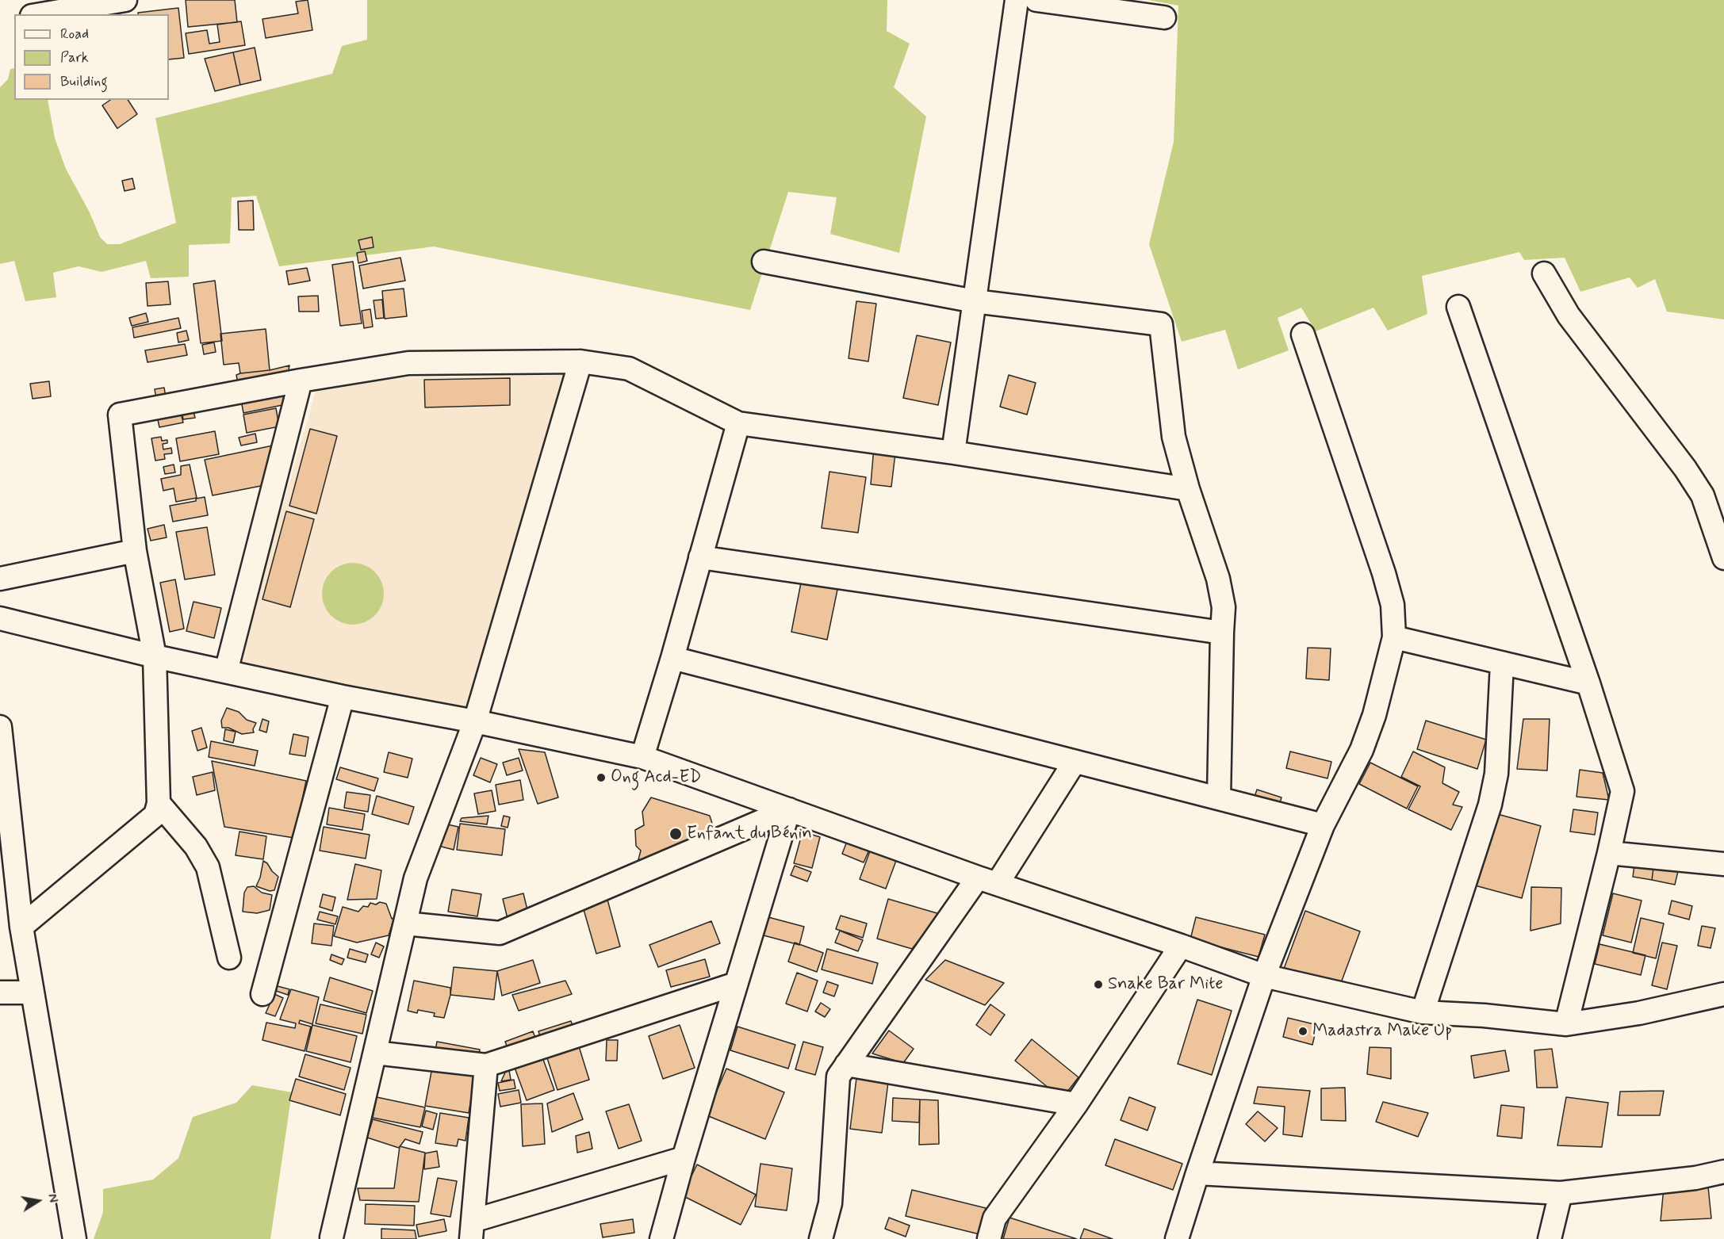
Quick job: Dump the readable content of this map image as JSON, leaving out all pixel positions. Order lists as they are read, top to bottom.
{
  "places": [
    "Ong Acd-ED",
    "Enfant du Bénin",
    "Snake Bar Mite",
    "Madastra Make Up"
  ],
  "legend": ["Road", "Park", "Building"],
  "north": "right"
}
